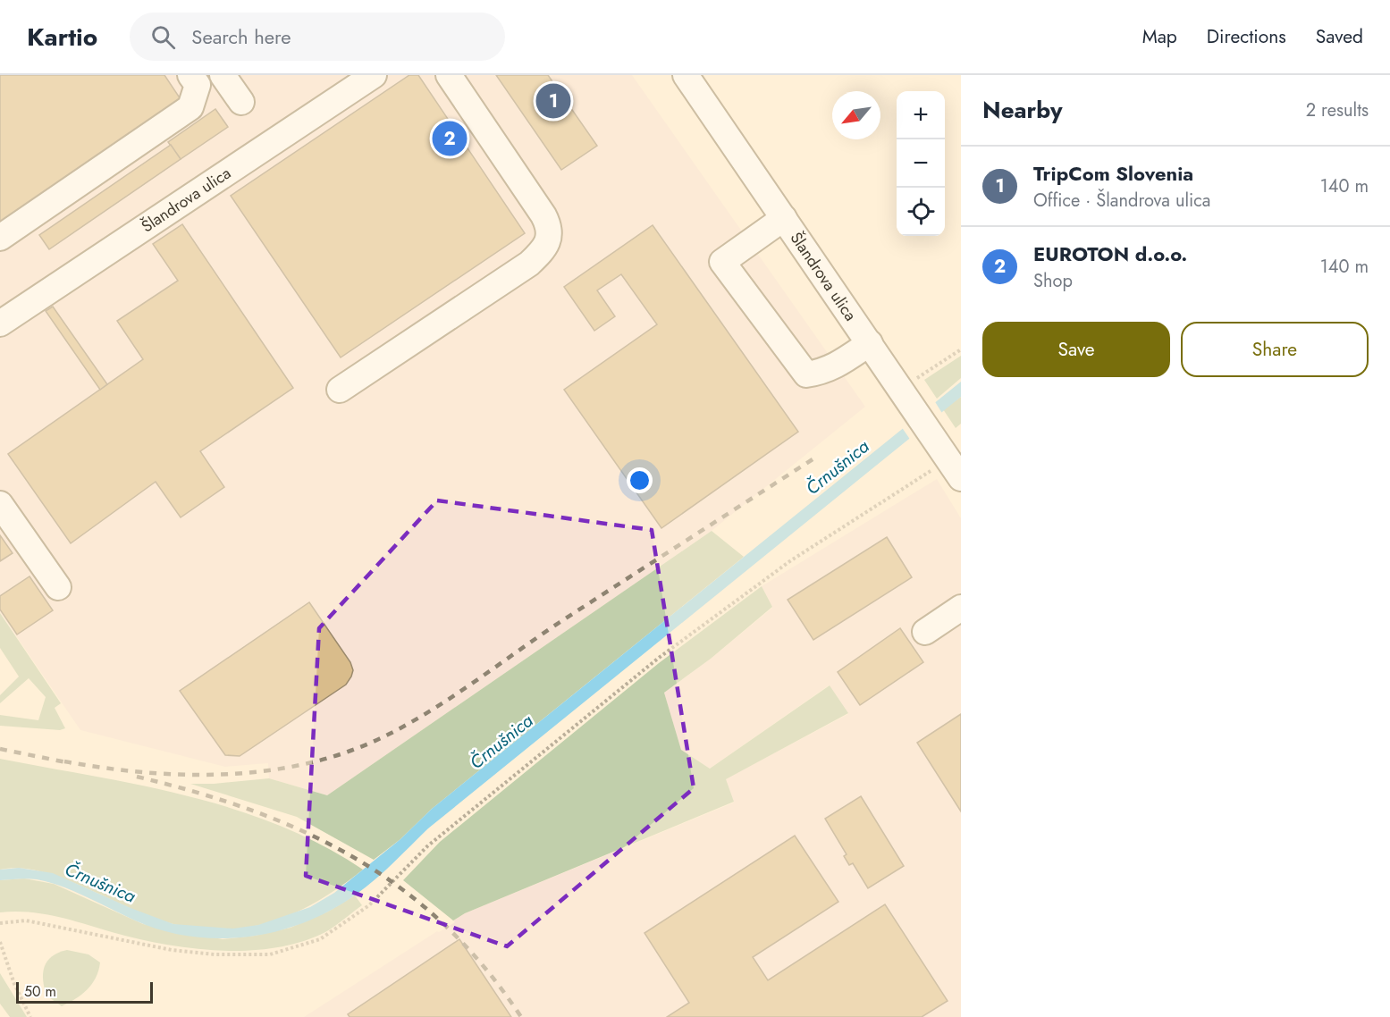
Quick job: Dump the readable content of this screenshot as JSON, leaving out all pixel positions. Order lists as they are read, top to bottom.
{
  "streets": {
    "street": ["Šlandrova ulica"]
  },
  "water": ["Črnušnica"],
  "scale_bar": "50 m",
  "north": "bottom left",
  "page": {
    "header": "Kartio",
    "search": "Search here",
    "nav": ["Map", "Directions", "Saved"],
    "heading": ["Nearby", "2 results"],
    "pins": ["1", "2"],
    "map_buttons": ["+", "−"],
    "list": [
      {
        "mark": "1",
        "name": "TripCom Slovenia",
        "note": "Office · Šlandrova ulica",
        "value": "140 m"
      },
      {
        "mark": "2",
        "name": "EUROTON d.o.o.",
        "note": "Shop",
        "value": "140 m"
      }
    ],
    "buttons": ["Save", "Share"],
    "scale": "50 m"
  }
}
